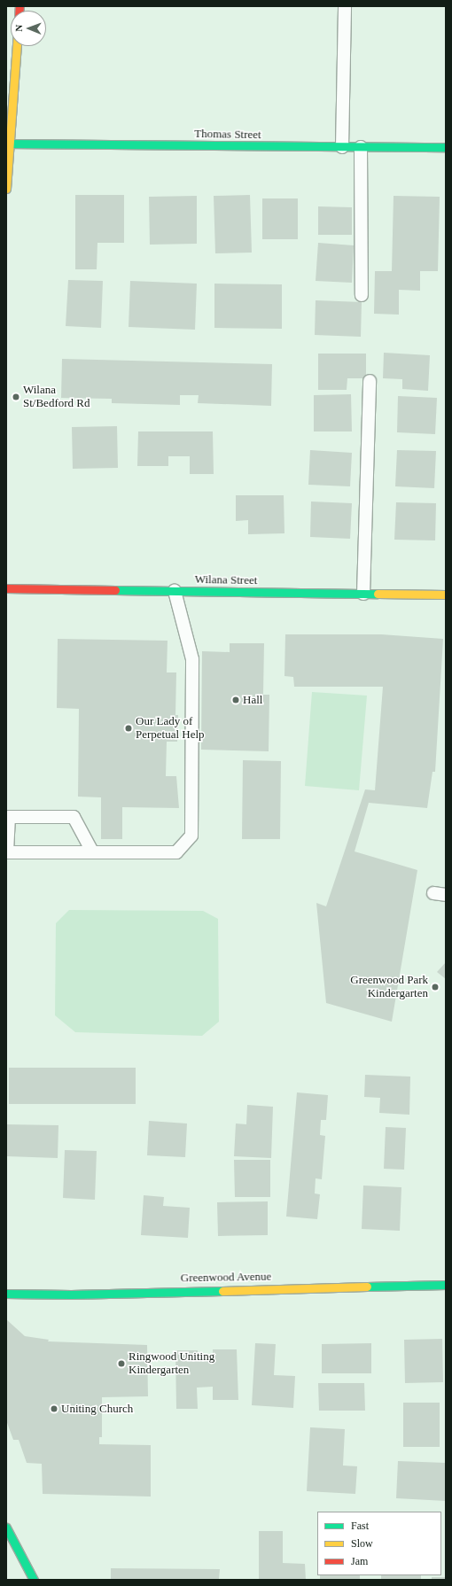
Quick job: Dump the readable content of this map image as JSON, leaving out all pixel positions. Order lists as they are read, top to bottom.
{
  "streets": {
    "street": ["Thomas Street", "Wilana Street", "Greenwood Avenue"]
  },
  "places": [
    "Wilana St/Bedford Rd",
    "Hall",
    "Our Lady of Perpetual Help",
    "Greenwood Park Kindergarten",
    "Ringwood Uniting Kindergarten",
    "Uniting Church"
  ],
  "legend": ["Fast", "Slow", "Jam"],
  "north": "left"
}
